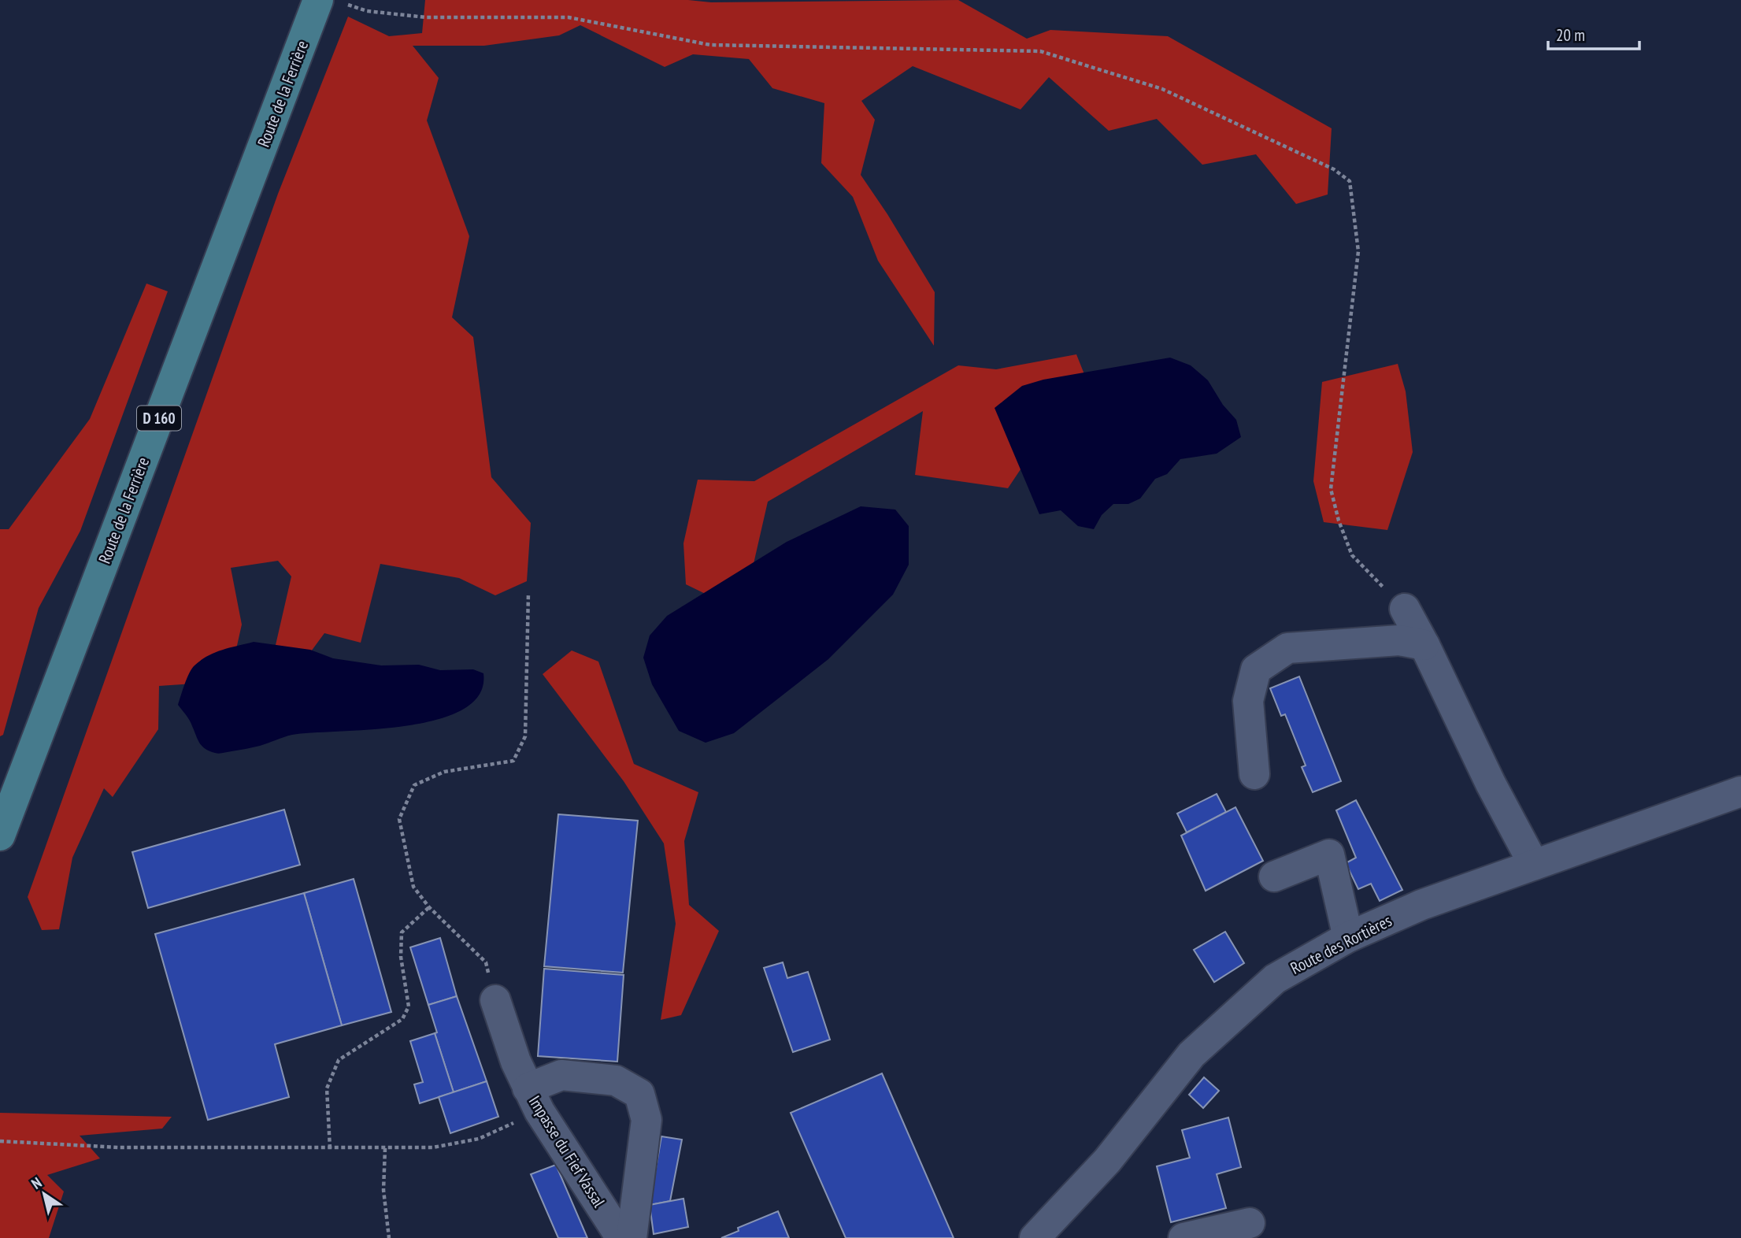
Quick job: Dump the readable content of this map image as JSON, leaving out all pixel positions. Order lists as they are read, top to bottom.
{
  "streets": {
    "main road": ["Route de la Ferrière", "D 160"],
    "street": ["Route des Rortières", "Impasse du Fief Vassal"]
  },
  "scale_bar": "20 m",
  "north": "top left"
}
